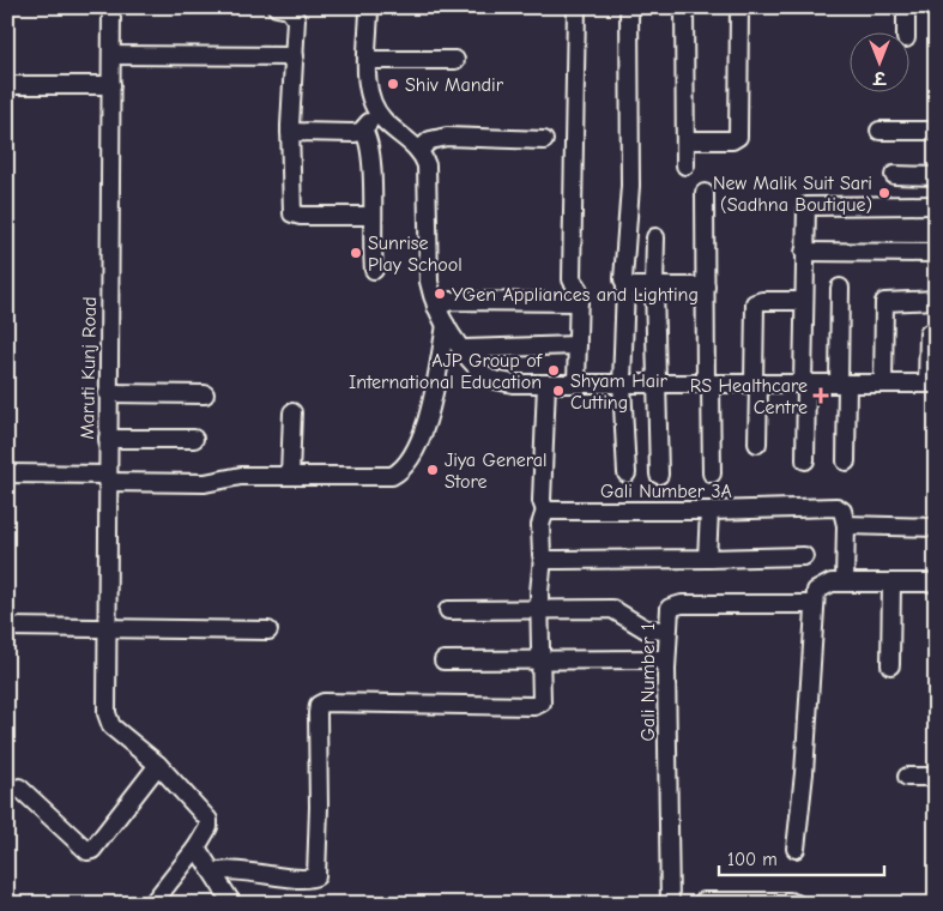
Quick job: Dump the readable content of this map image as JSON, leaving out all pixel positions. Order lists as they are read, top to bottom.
{
  "streets": {
    "street": ["Maruti Kunj Road", "Gali Number 3A", "Gali Number 1"]
  },
  "places": {
    "other": [
      "Shiv Mandir",
      "New Malik Suit Sari (Sadhna Boutique)",
      "Sunrise Play School",
      "YGen Appliances and Lighting",
      "AJP Group of International Education",
      "Shyam Hair Cutting",
      "Jiya General Store"
    ],
    "health": ["RS Healthcare Centre"]
  },
  "scale_bar": "100 m",
  "north": "bottom"
}
